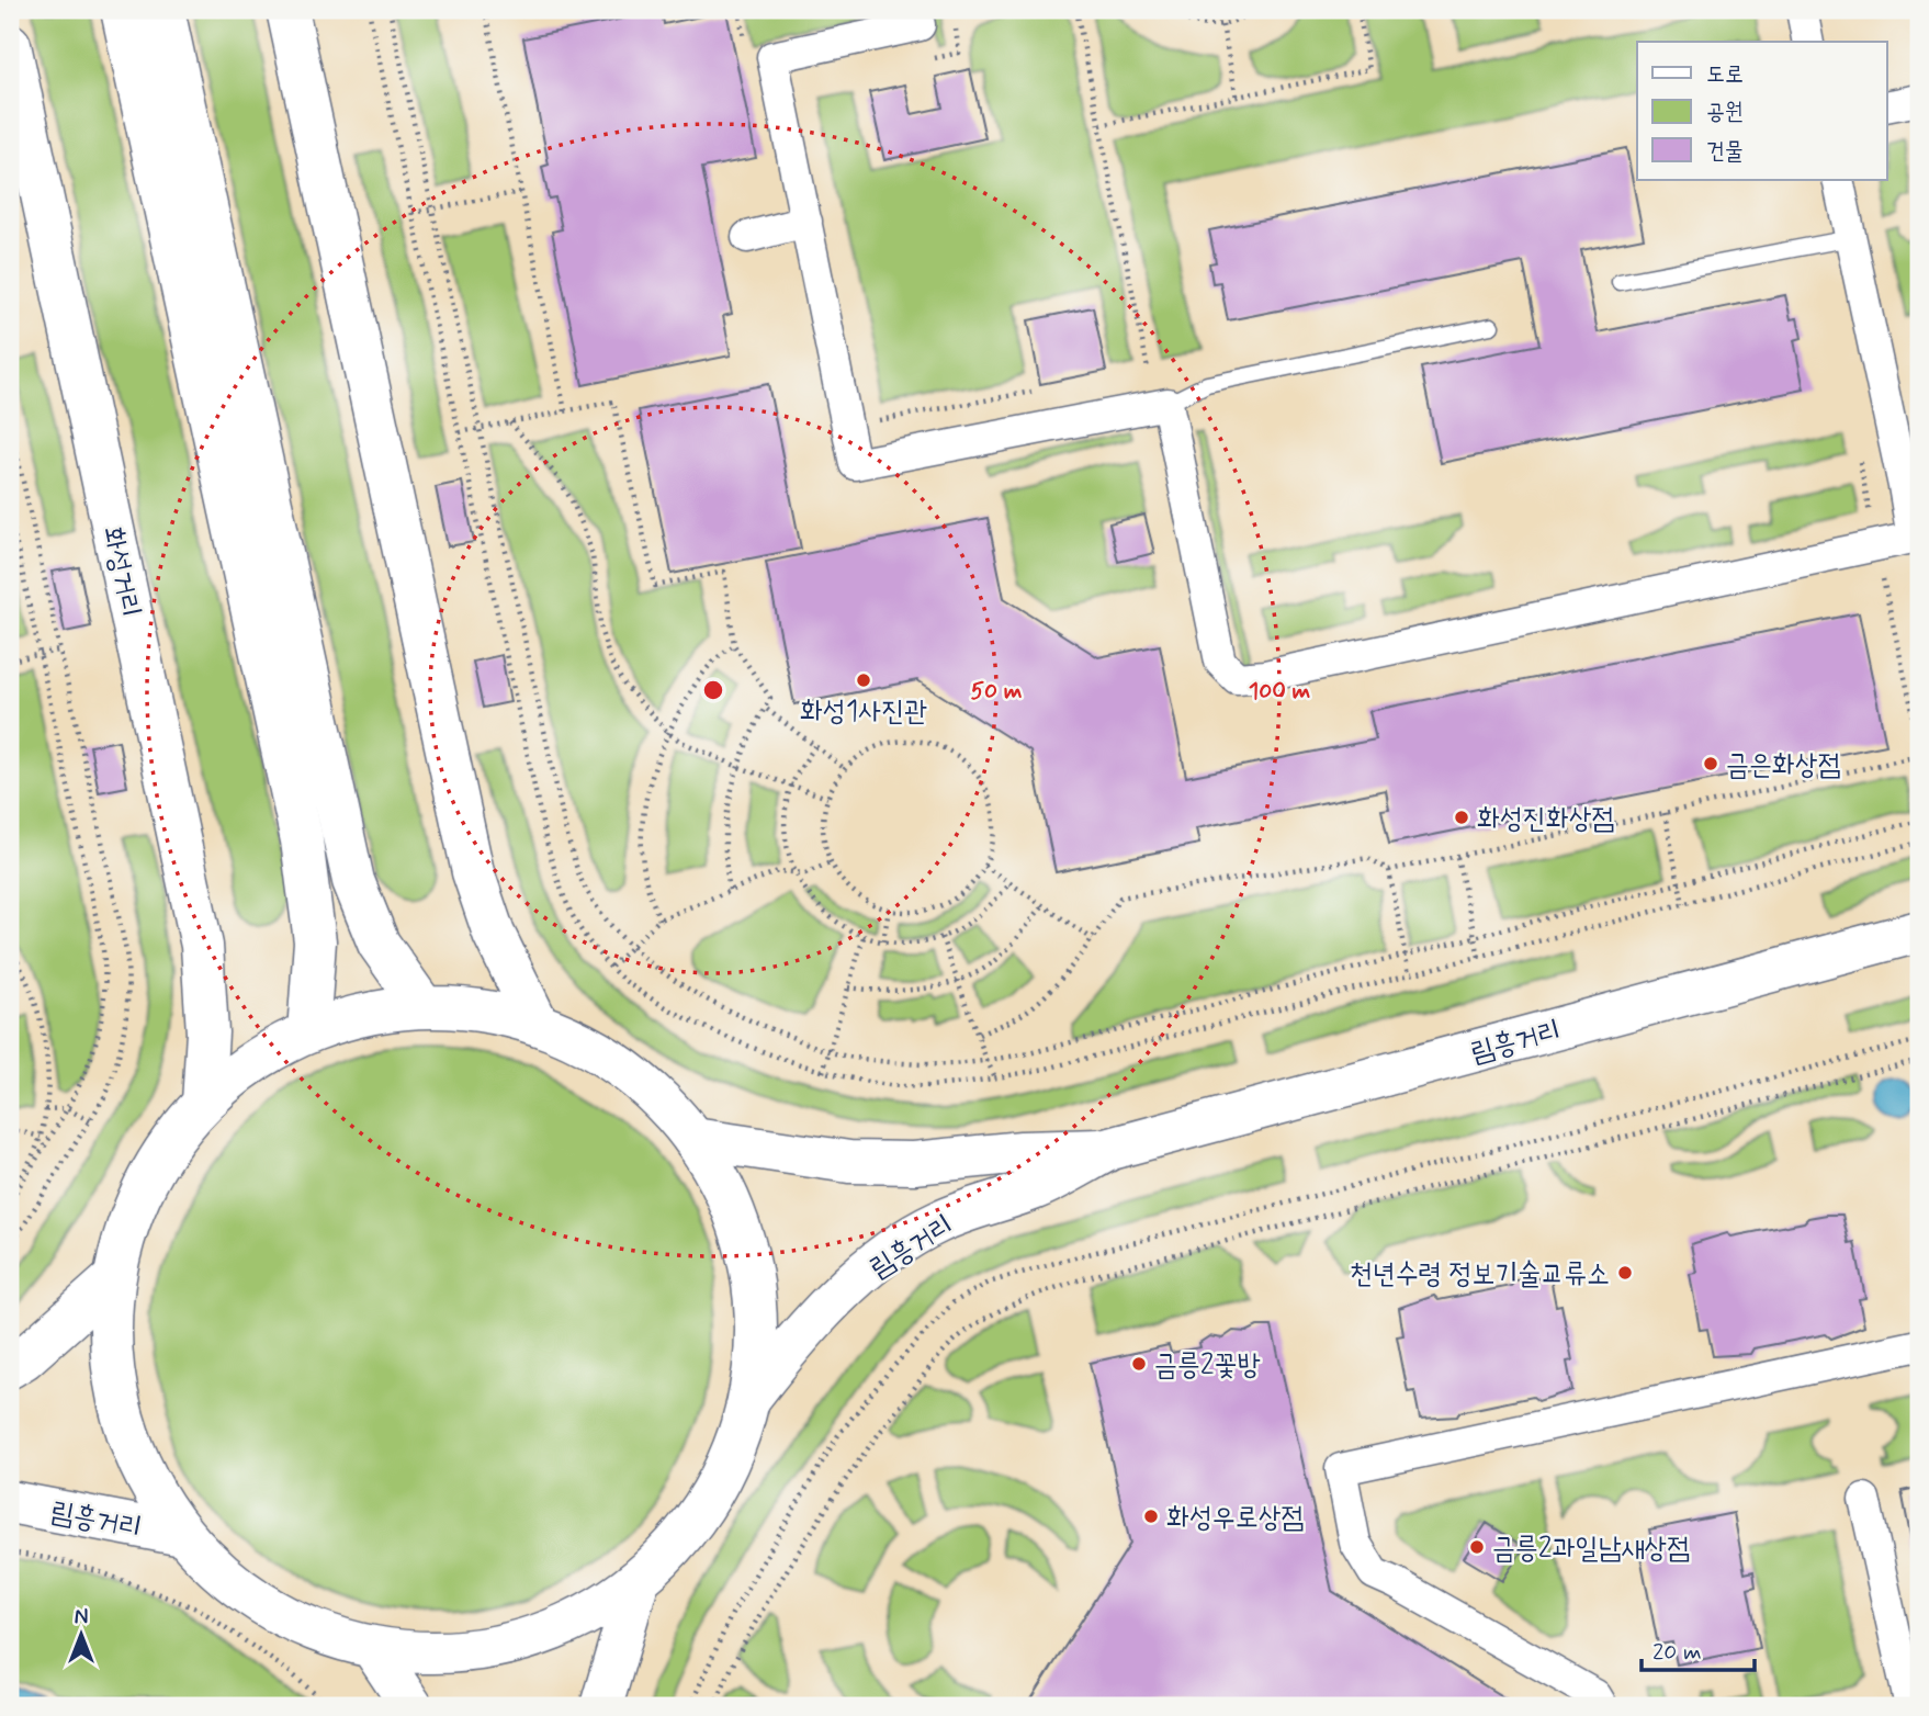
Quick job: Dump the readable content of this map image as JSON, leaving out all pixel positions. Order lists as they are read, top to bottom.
{
  "streets": {
    "main road": ["화성거리", "림흥거리"]
  },
  "places": [
    "화성1사진관",
    "금은화상점",
    "화성진화상점",
    "천년수령 정보기술교류소",
    "금릉2꽃방",
    "화성우로상점",
    "금릉2과일남새상점"
  ],
  "legend": ["도로", "공원", "건물"],
  "scale_bar": "20 m",
  "north": "top",
  "rings": ["50 m", "100 m"]
}
